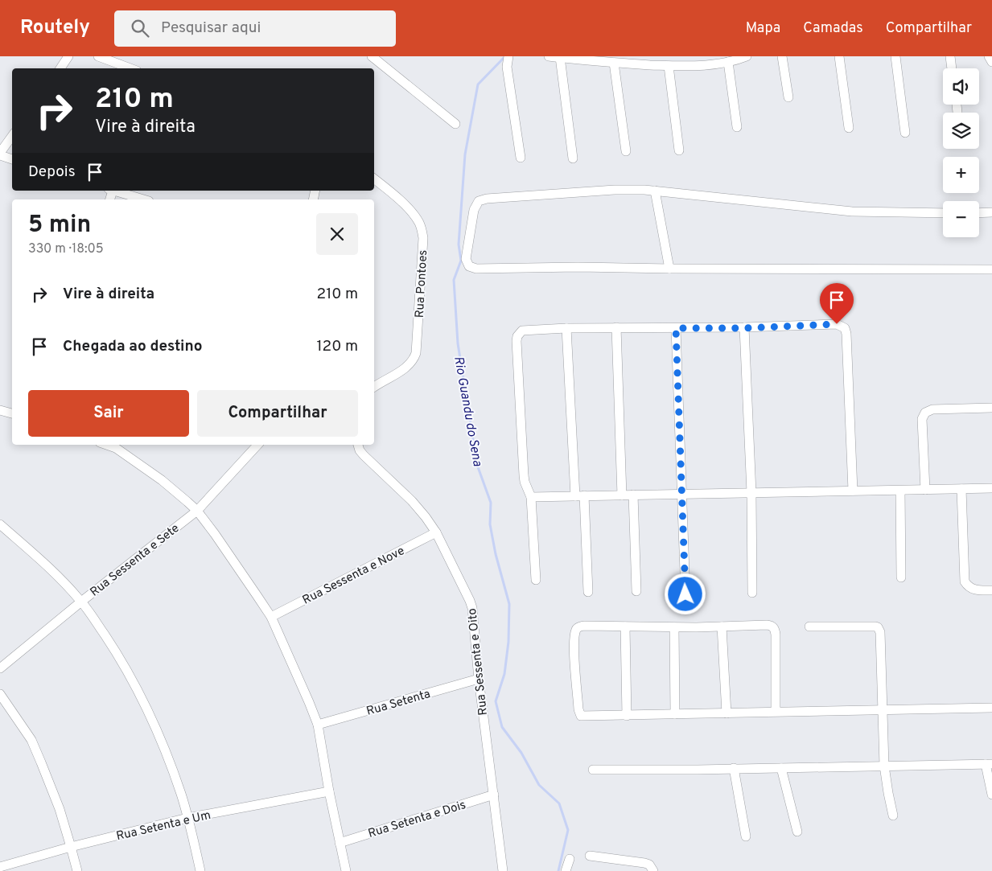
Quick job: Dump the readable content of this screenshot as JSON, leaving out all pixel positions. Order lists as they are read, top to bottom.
{
  "streets": {
    "street": [
      "Rua Pontoes",
      "Rua Sessenta e Sete",
      "Rua Sessenta e Nove",
      "Rua Sessenta e Oito",
      "Rua Setenta",
      "Rua Setenta e Dois",
      "Rua Setenta e Um"
    ]
  },
  "crossings": [
    ["Rua Sessenta e Nove", "Rua Sessenta e Oito"],
    ["Rua Sessenta e Oito", "Rua Setenta"],
    ["Rua Sessenta e Oito", "Rua Setenta e Dois"]
  ],
  "water": ["Rio Guandu do Sena"],
  "page": {
    "header": "Routely",
    "search": "Pesquisar aqui",
    "nav": ["Mapa", "Camadas", "Compartilhar"],
    "map_buttons": ["+", "−"],
    "turn": ["210 m", "Vire à direita"],
    "then": "Depois",
    "heading": ["5 min", "330 m · 18:05"],
    "list": [
      {
        "name": "Vire à direita",
        "value": "210 m"
      },
      {
        "name": "Chegada ao destino",
        "value": "120 m"
      }
    ],
    "buttons": ["Sair", "Compartilhar"]
  }
}
